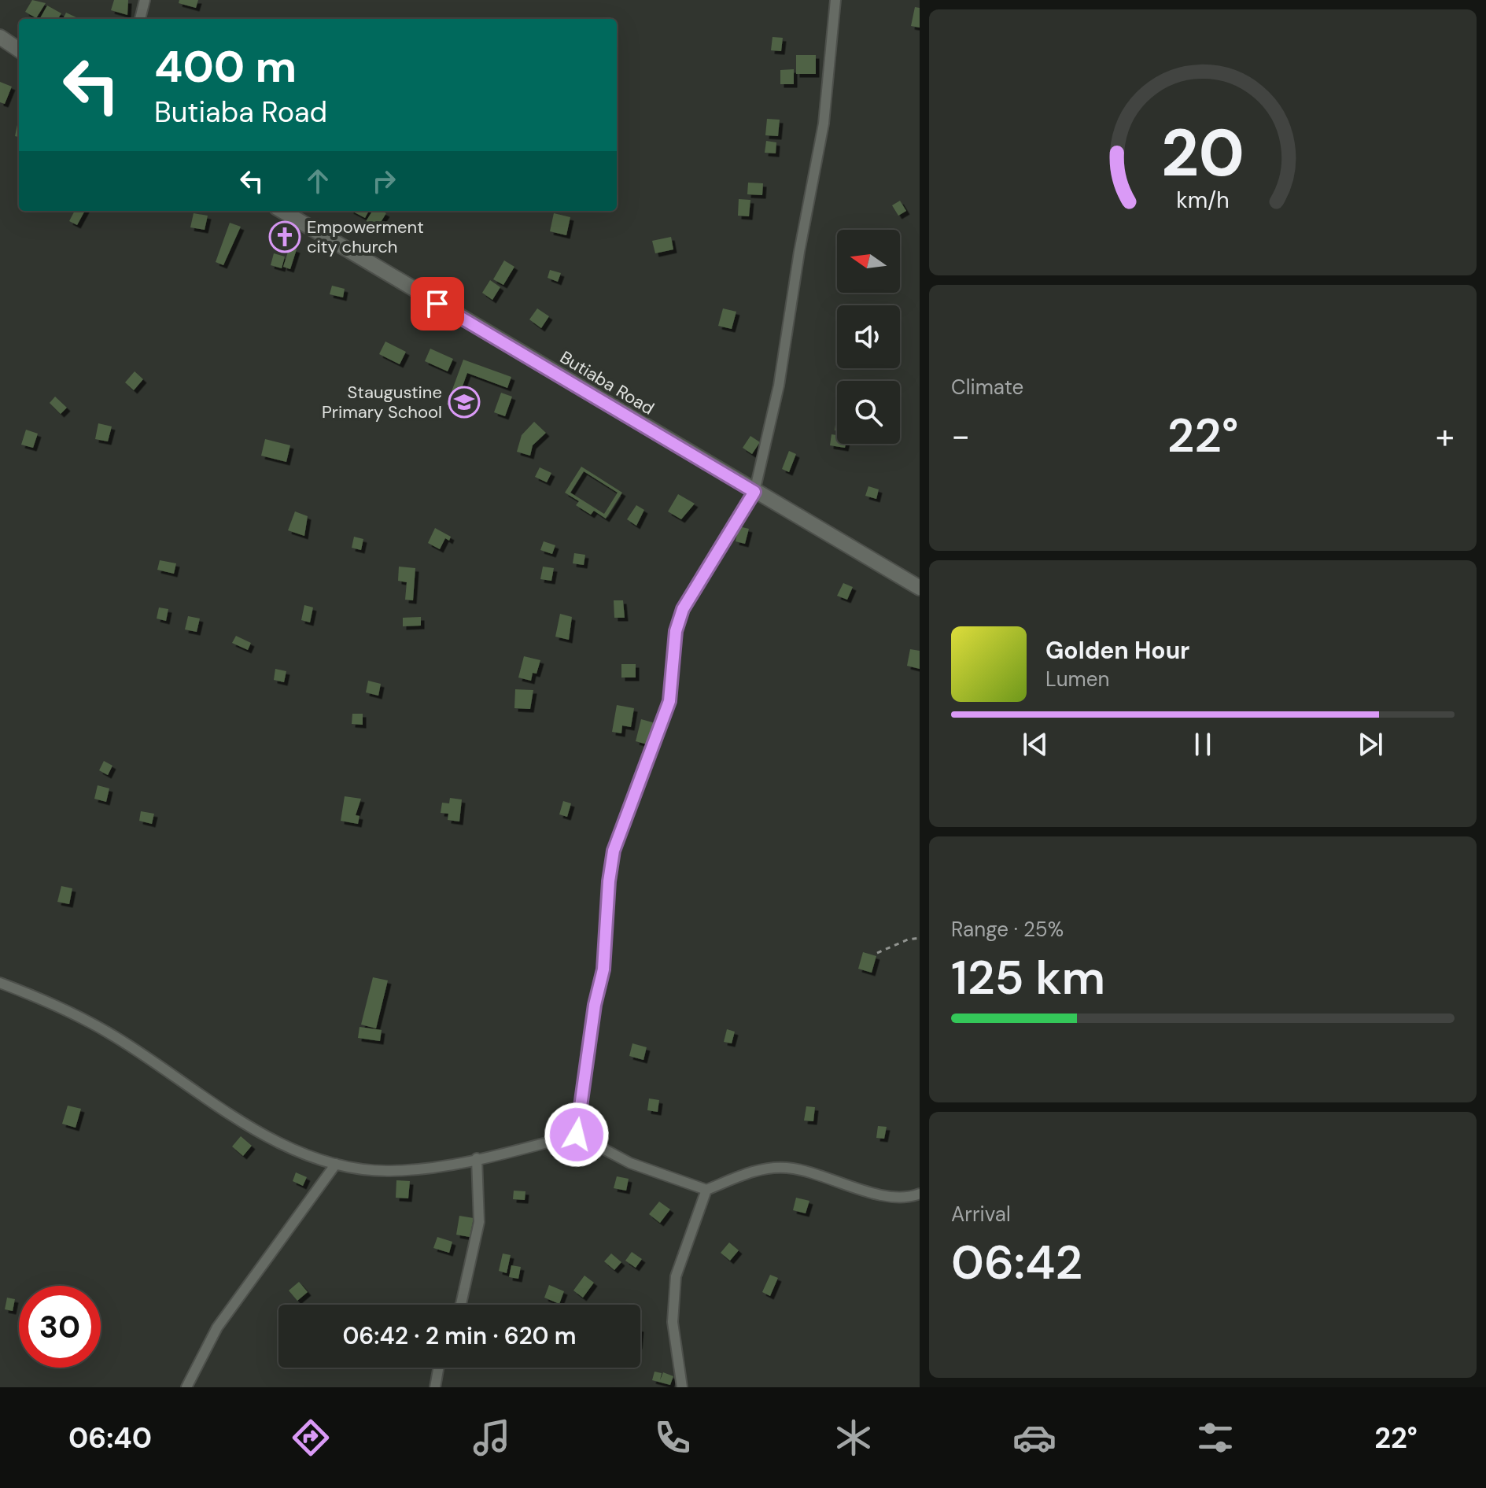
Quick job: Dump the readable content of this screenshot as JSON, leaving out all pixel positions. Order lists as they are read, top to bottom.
{
  "streets": {
    "main road": ["Butiaba Road"]
  },
  "places": {
    "church": ["Empowerment city church"],
    "school or university": ["Staugustine Primary School"]
  },
  "north": "left",
  "page": {
    "turn": ["400 m", "Butiaba Road"],
    "tile": [
      "Climate",
      ["Range · 25%", "125 km"],
      ["Arrival", "06:42"]
    ],
    "heat": ["−", "22°", "+"],
    "song": ["Golden Hour", "Lumen"],
    "limit": "30",
    "trip": "06:42 · 2 min · 620 m",
    "tabs": ["06:40", "22°"],
    "gauge": ["20", "km/h"]
  }
}
